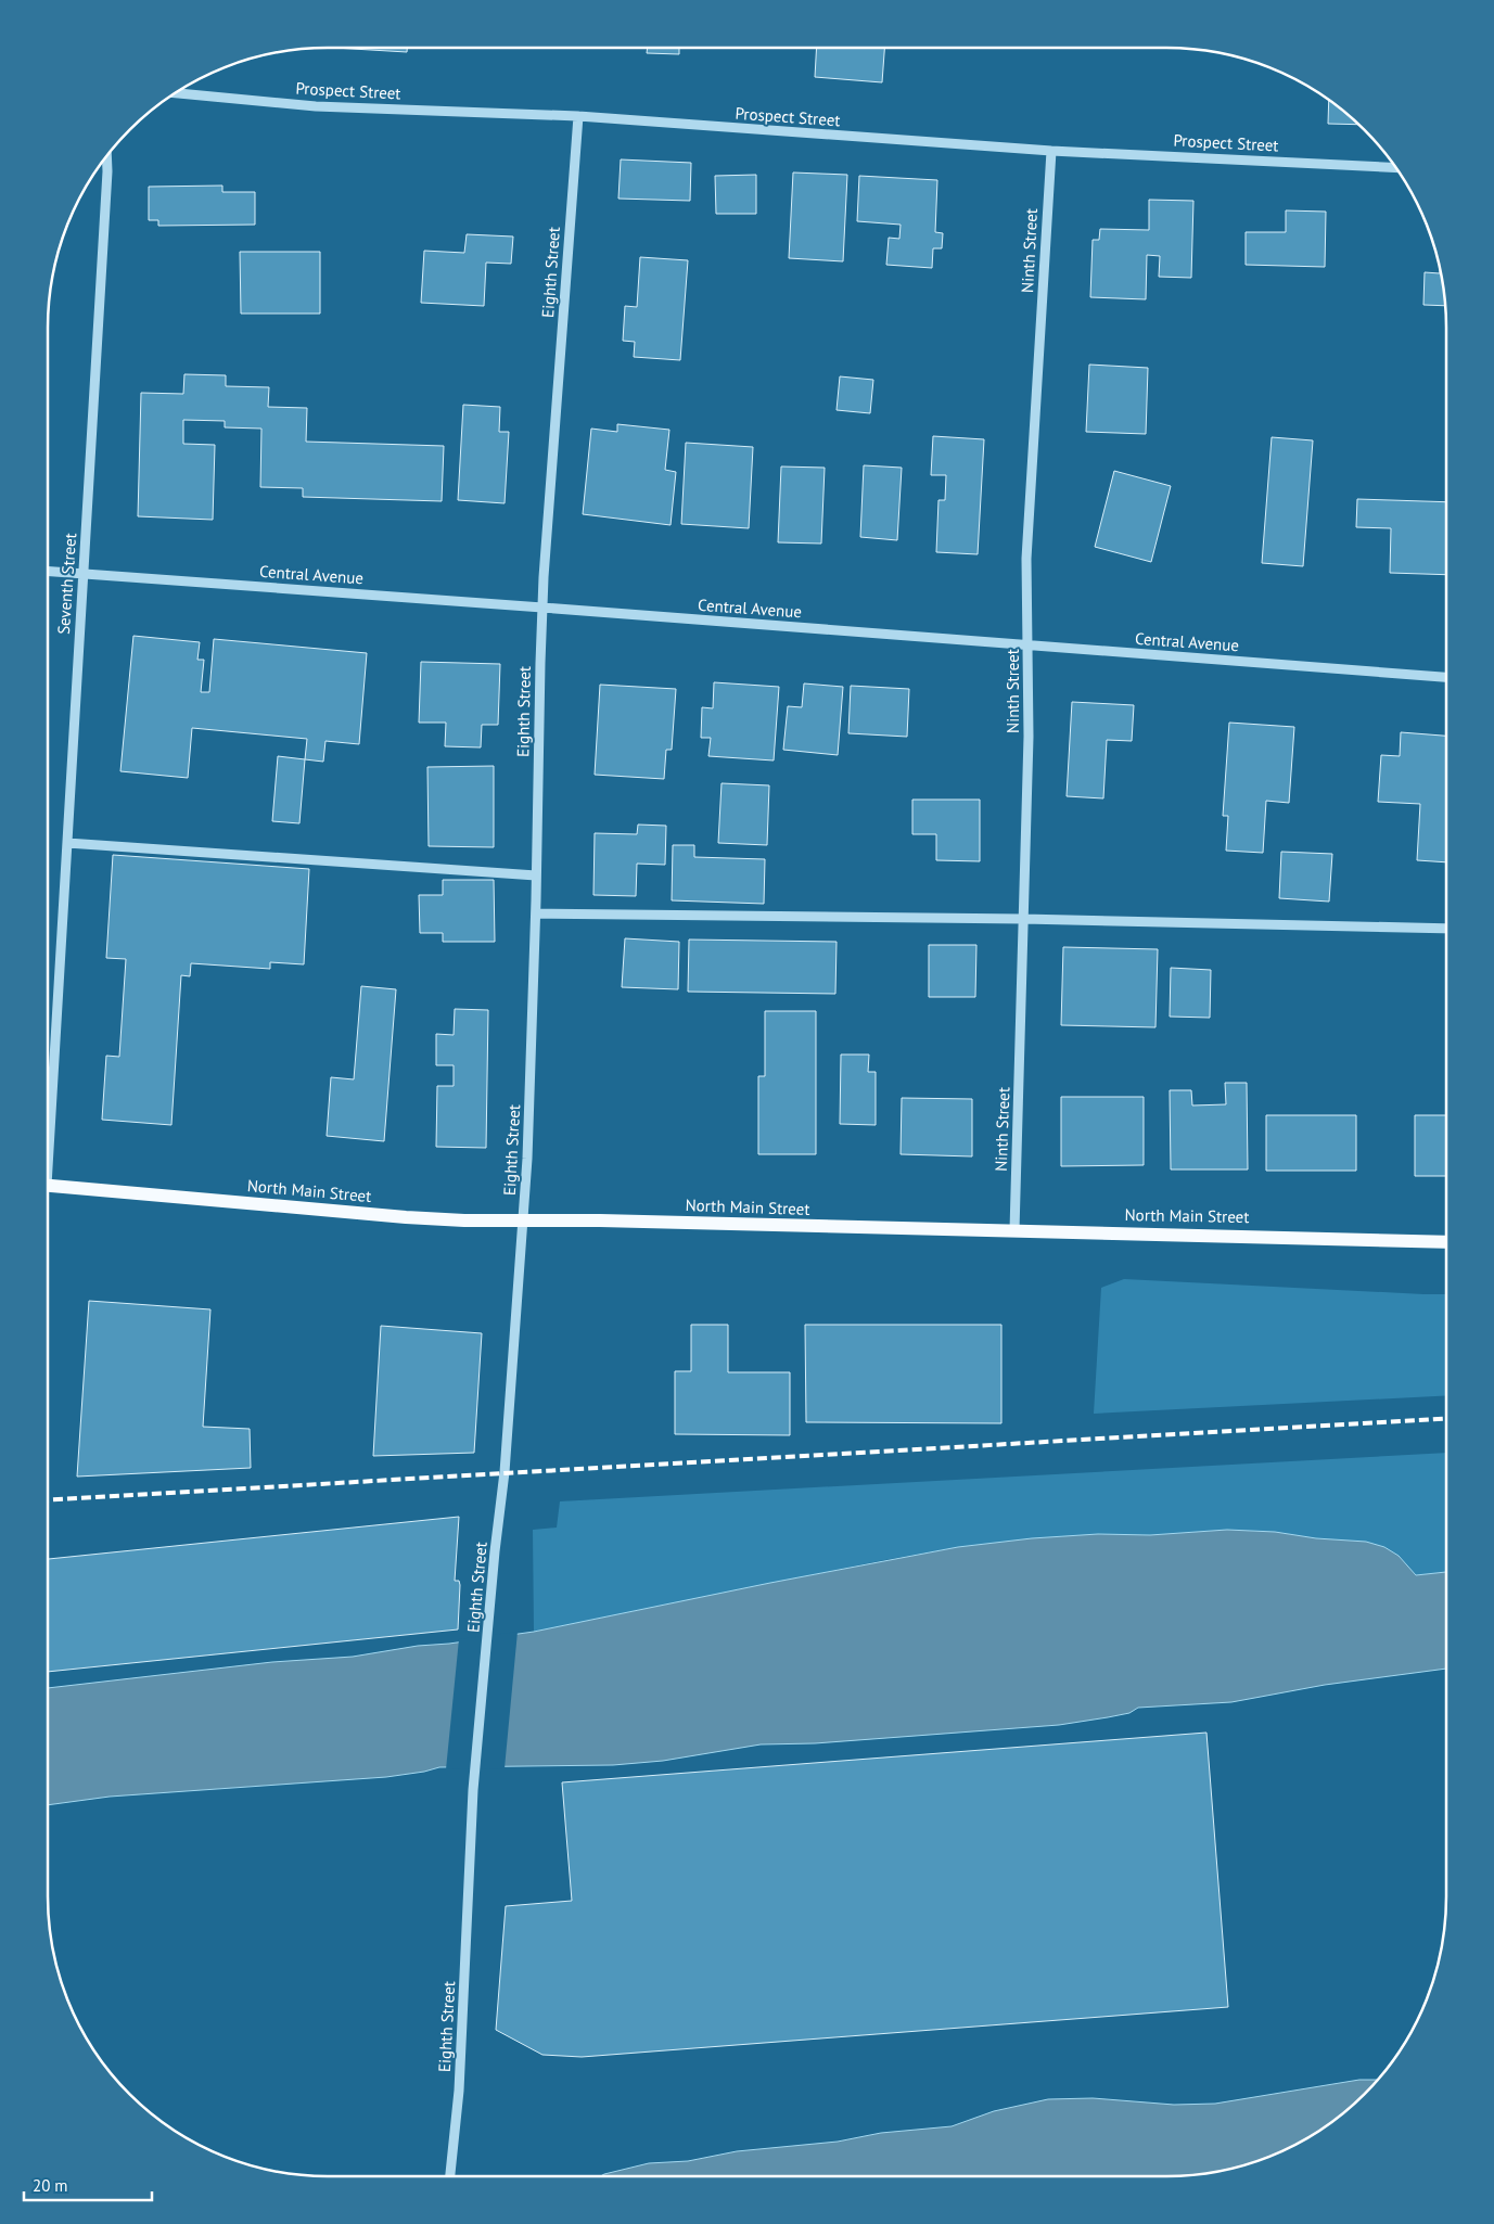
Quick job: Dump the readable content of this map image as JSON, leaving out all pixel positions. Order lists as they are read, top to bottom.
{
  "streets": {
    "main road": ["North Main Street"],
    "street": [
      "Prospect Street",
      "Ninth Street",
      "Eighth Street",
      "Central Avenue",
      "Seventh Street"
    ]
  },
  "crossings": [
    ["Prospect Street", "Ninth Street"],
    ["Prospect Street", "Eighth Street"],
    ["Ninth Street", "Central Avenue"],
    ["Ninth Street", "North Main Street"],
    ["Eighth Street", "Central Avenue"],
    ["Eighth Street", "North Main Street"],
    ["Central Avenue", "Seventh Street"]
  ],
  "scale_bar": "20 m"
}
